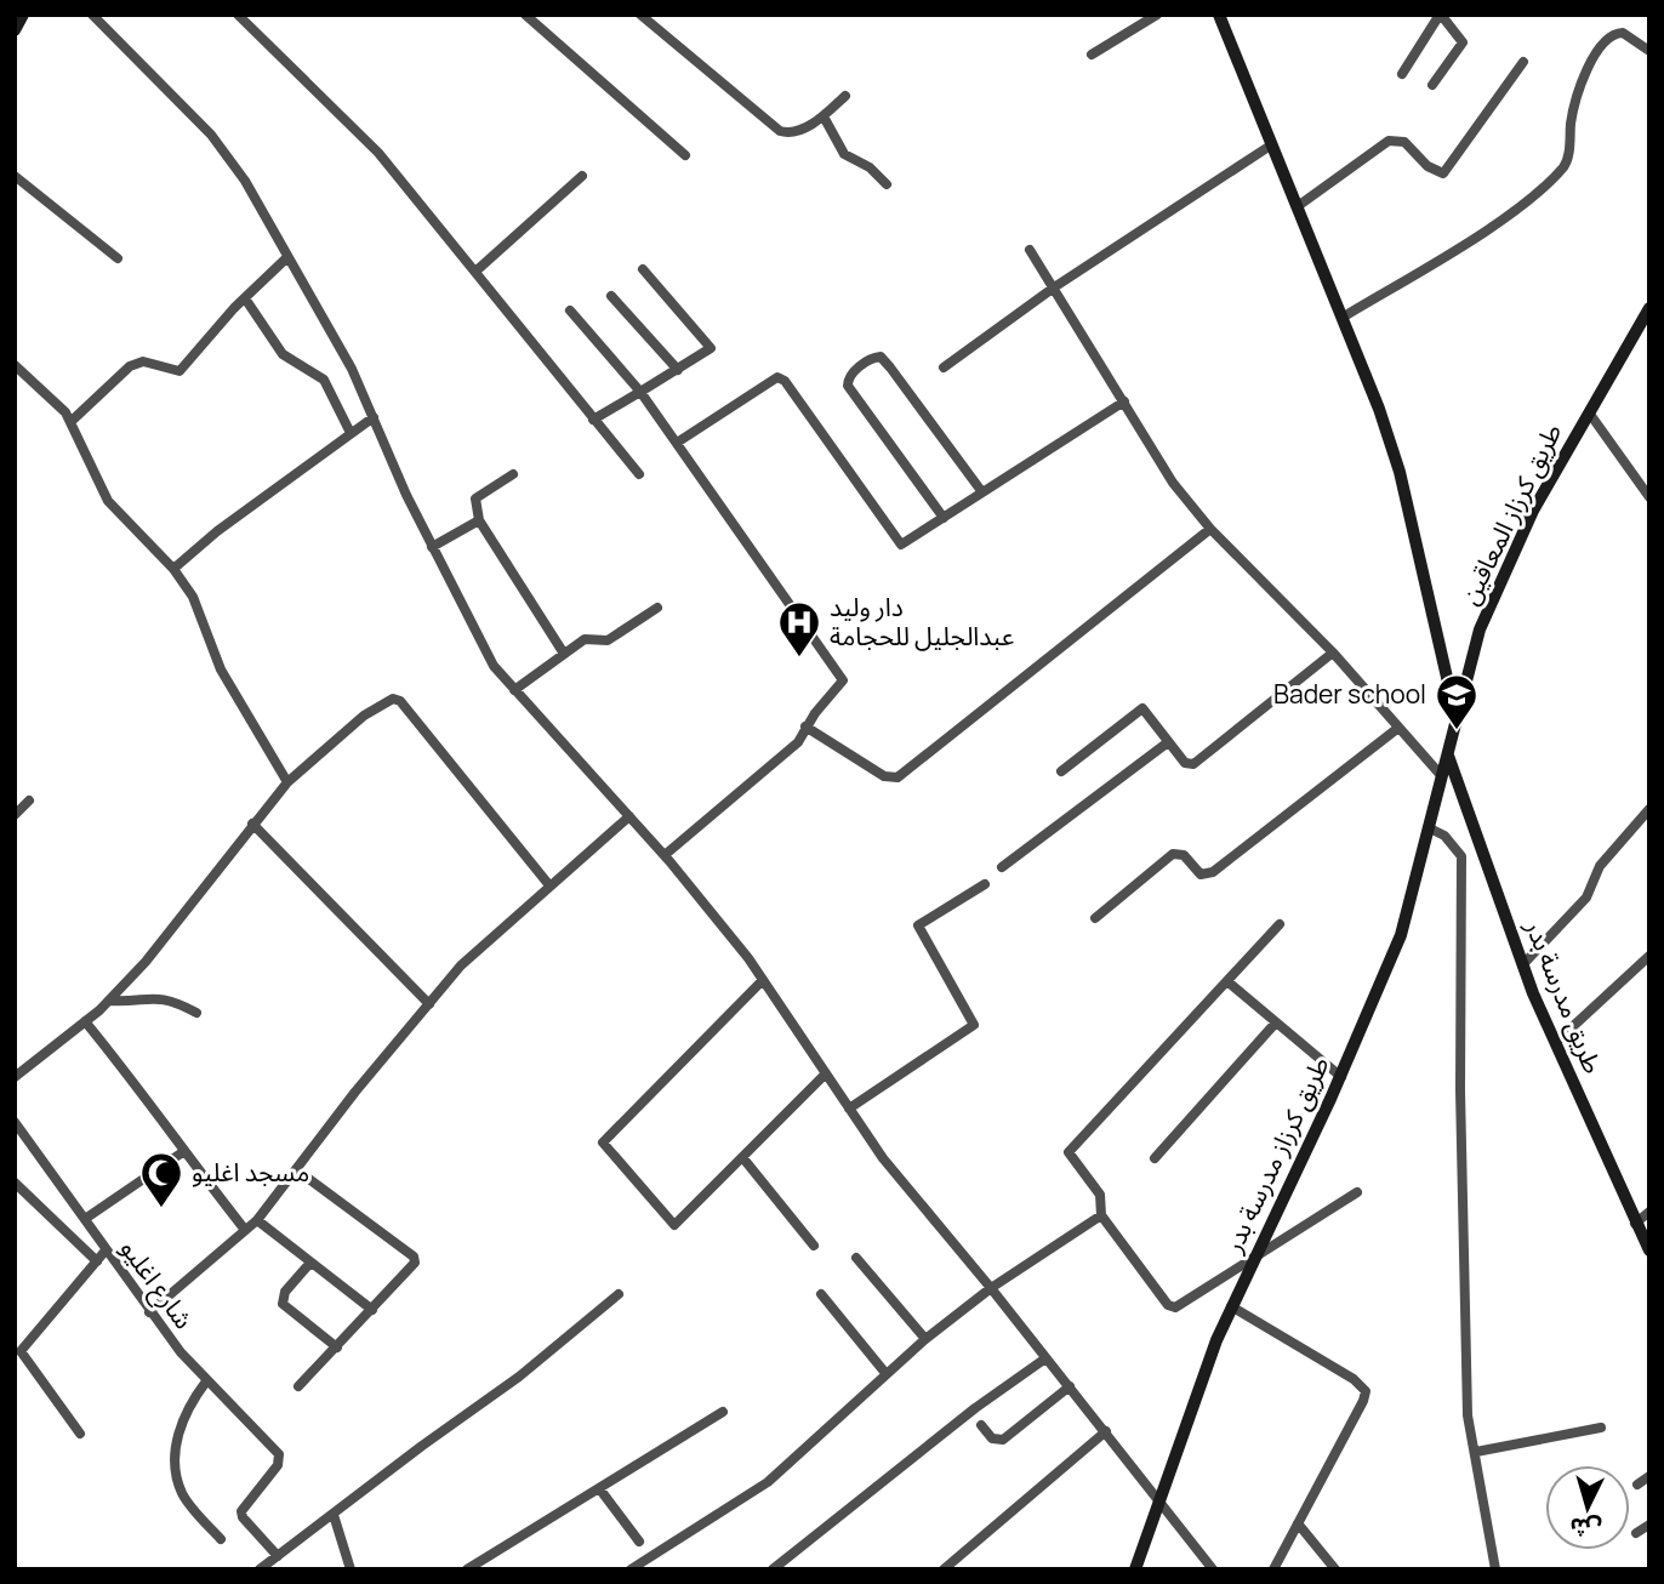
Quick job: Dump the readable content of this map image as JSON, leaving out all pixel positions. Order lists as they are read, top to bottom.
{
  "streets": {
    "street": [
      "طريق كرزاز المعاقين",
      "طريق مدرسة بدر",
      "طريق كرزاز مدرسة بدر",
      "شارع اغليو"
    ]
  },
  "crossings": [
    ["طريق كرزاز المعاقين", "طريق مدرسة بدر"],
    ["طريق كرزاز المعاقين", "طريق كرزاز مدرسة بدر"],
    ["طريق مدرسة بدر", "طريق كرزاز مدرسة بدر"]
  ],
  "places": {
    "hospital": ["دار وليد عبدالجليل للحجامة"],
    "school or university": ["Bader school"],
    "mosque": ["مسجد اغليو"]
  },
  "north": "bottom"
}
